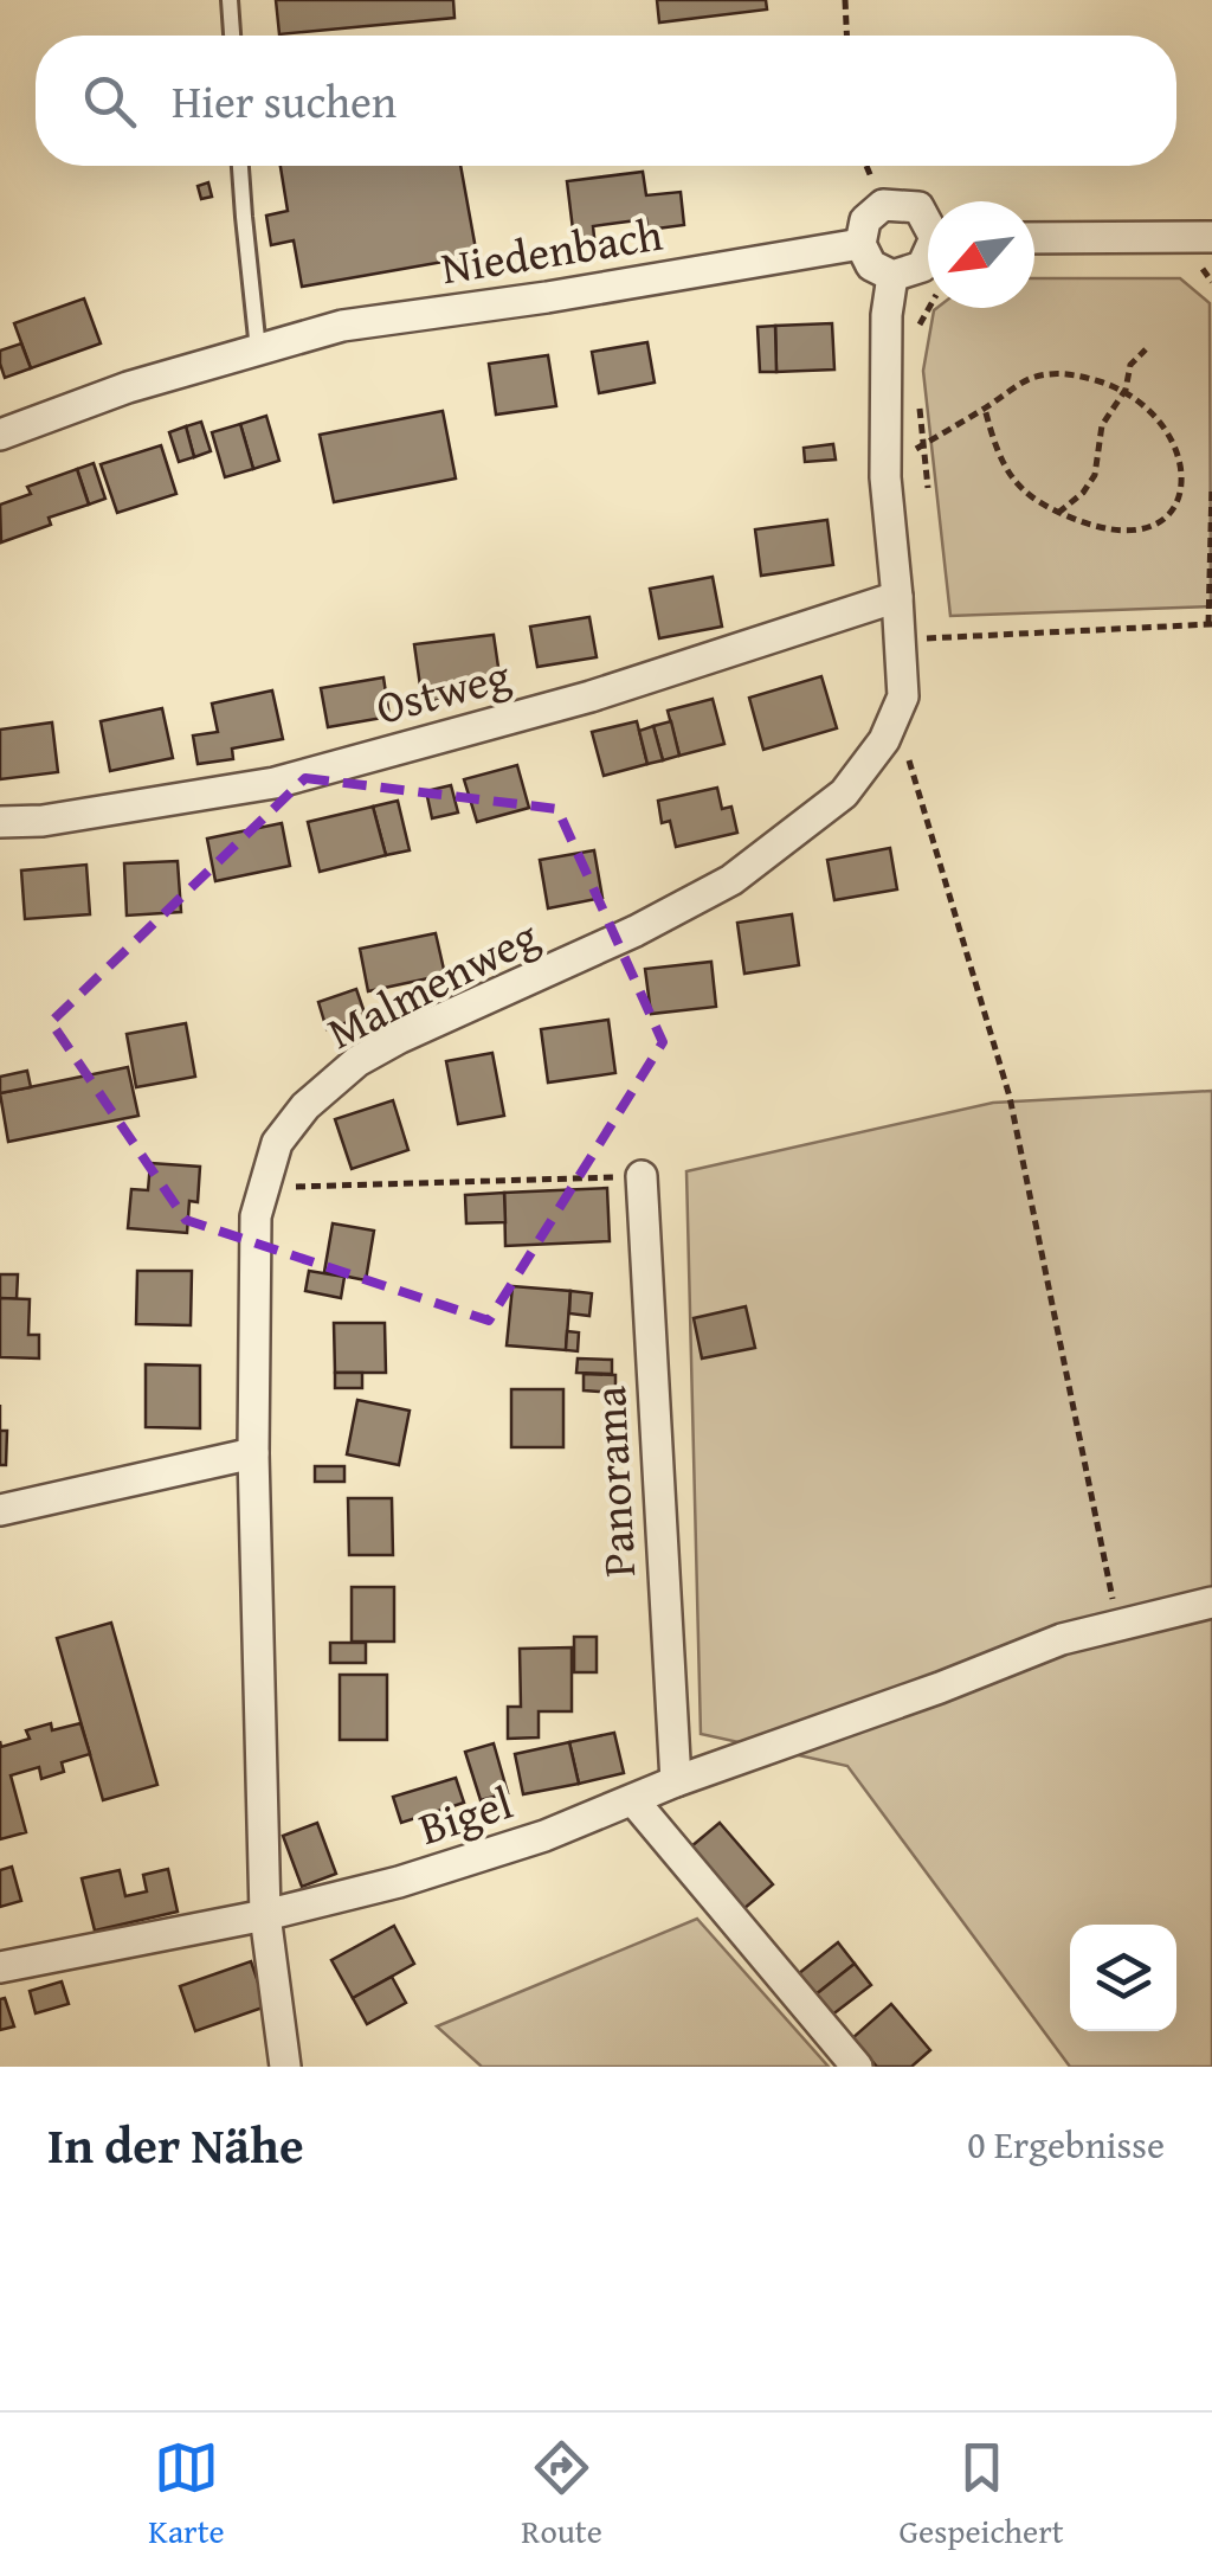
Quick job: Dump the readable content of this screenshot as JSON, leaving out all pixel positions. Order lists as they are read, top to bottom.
{
  "streets": {
    "street": [
      "Niedenbach",
      "Ostweg",
      "Malmenweg",
      "Panorama",
      "Bigel"
    ]
  },
  "crossings": [
    ["Ostweg", "Malmenweg"],
    ["Malmenweg", "Bigel"],
    ["Panorama", "Bigel"]
  ],
  "north": "bottom left",
  "page": {
    "search": "Hier suchen",
    "heading": ["In der Nähe", "0 Ergebnisse"],
    "nav": ["Karte", "Route", "Gespeichert"]
  }
}
